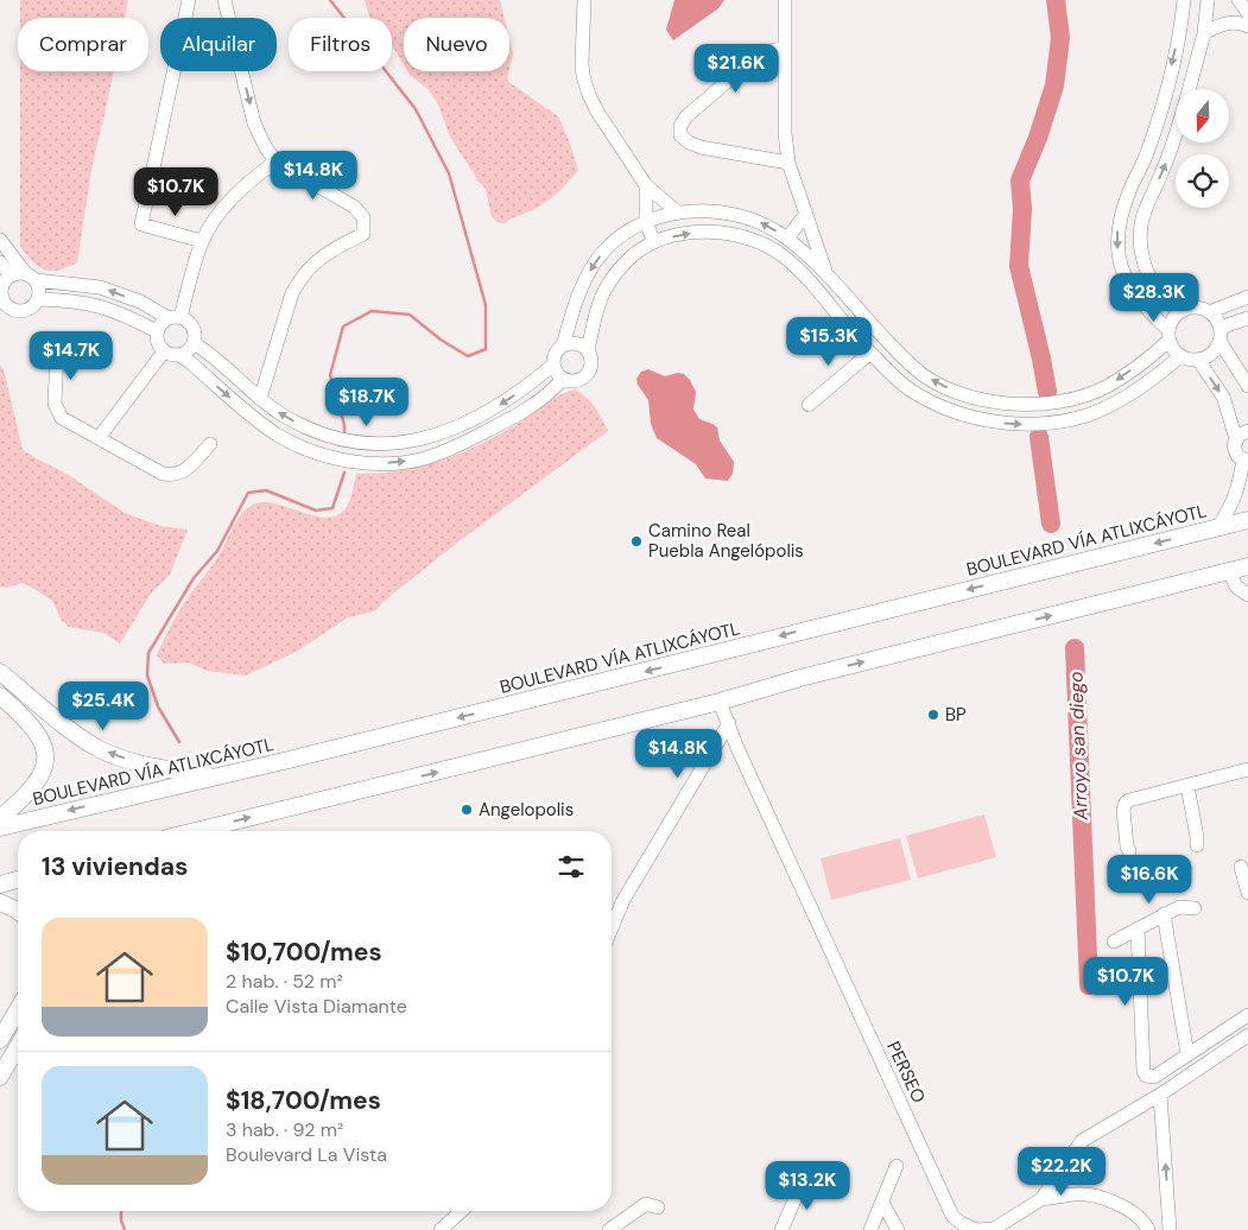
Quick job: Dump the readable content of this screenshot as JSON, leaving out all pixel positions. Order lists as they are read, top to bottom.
{
  "streets": {
    "main road": ["BOULEVARD VÍA ATLIXCÁYOTL"],
    "street": ["PERSEO"]
  },
  "water": ["Arroyo san diego"],
  "places": ["Camino Real Puebla Angelópolis", "BP", "Angelopolis"],
  "north": "bottom",
  "page": {
    "chip": [
      "Comprar",
      "Alquilar",
      "Filtros",
      "Nuevo"
    ],
    "price": [
      "$21.6K",
      "$14.8K",
      "$10.7K",
      "$28.3K",
      "$15.3K",
      "$14.7K",
      "$18.7K",
      "$25.4K",
      "$14.8K",
      "$16.6K",
      "$10.7K",
      "$22.2K",
      "$13.2K"
    ],
    "heading": "13 viviendas",
    "list": [
      {
        "name": "$10,700/mes",
        "note": "2 hab. · 52 m² · Calle Vista Diamante"
      },
      {
        "name": "$18,700/mes",
        "note": "3 hab. · 92 m² · Boulevard La Vista"
      }
    ]
  }
}
